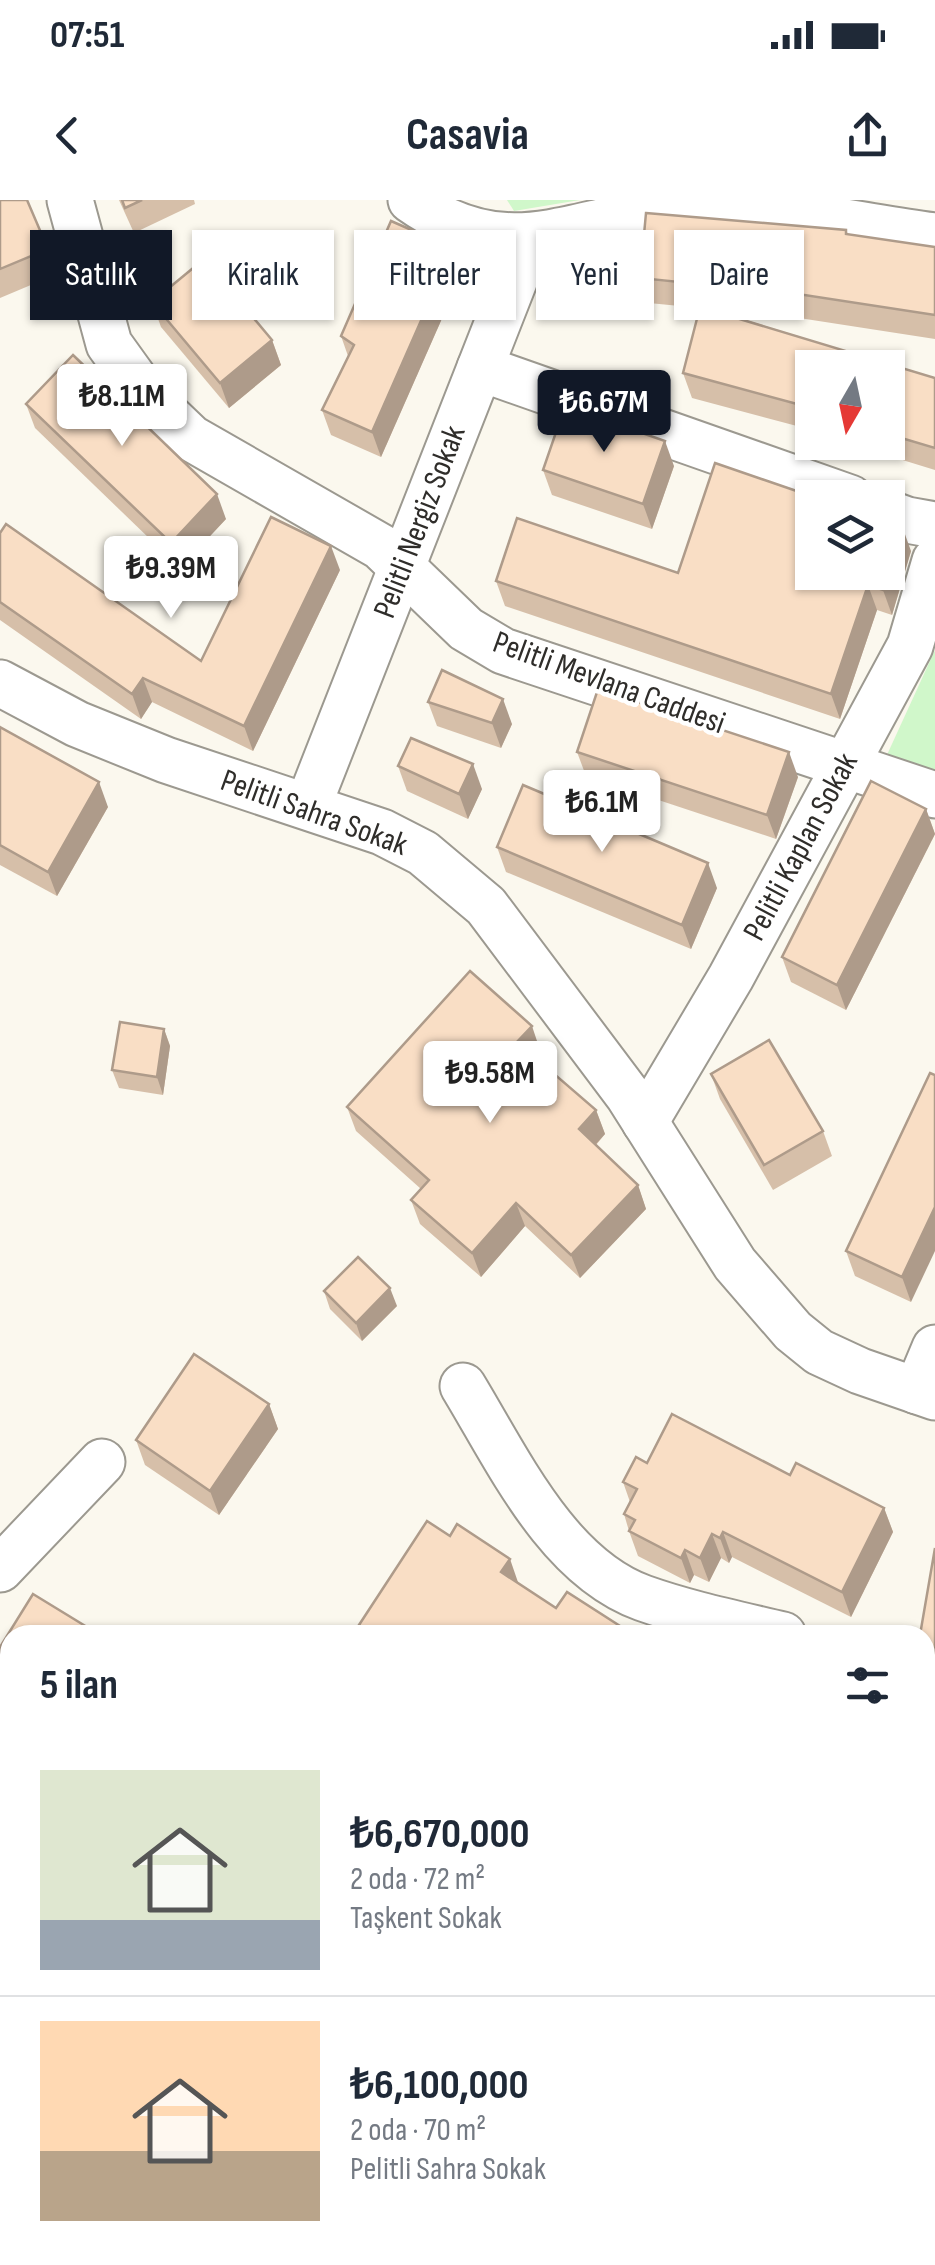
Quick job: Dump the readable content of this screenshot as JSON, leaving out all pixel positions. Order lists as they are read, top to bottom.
{
  "streets": {
    "street": [
      "Pelitli Nergiz Sokak",
      "Pelitli Mevlana Caddesi",
      "Pelitli Sahra Sokak",
      "Pelitli Kaplan Sokak"
    ]
  },
  "crossings": [
    ["Pelitli Nergiz Sokak", "Pelitli Mevlana Caddesi"],
    ["Pelitli Nergiz Sokak", "Pelitli Sahra Sokak"],
    ["Pelitli Mevlana Caddesi", "Pelitli Kaplan Sokak"],
    ["Pelitli Sahra Sokak", "Pelitli Kaplan Sokak"]
  ],
  "north": "bottom",
  "page": {
    "status": "07:51",
    "header": "Casavia",
    "chip": [
      "Satılık",
      "Kiralık",
      "Filtreler",
      "Yeni",
      "Daire"
    ],
    "price": [
      "₺8.11M",
      "₺6.67M",
      "₺9.39M",
      "₺6.1M",
      "₺9.58M"
    ],
    "heading": "5 ilan",
    "list": [
      {
        "name": "₺6,670,000",
        "note": "2 oda · 72 m² · Taşkent Sokak"
      },
      {
        "name": "₺6,100,000",
        "note": "2 oda · 70 m² · Pelitli Sahra Sokak"
      }
    ]
  }
}
